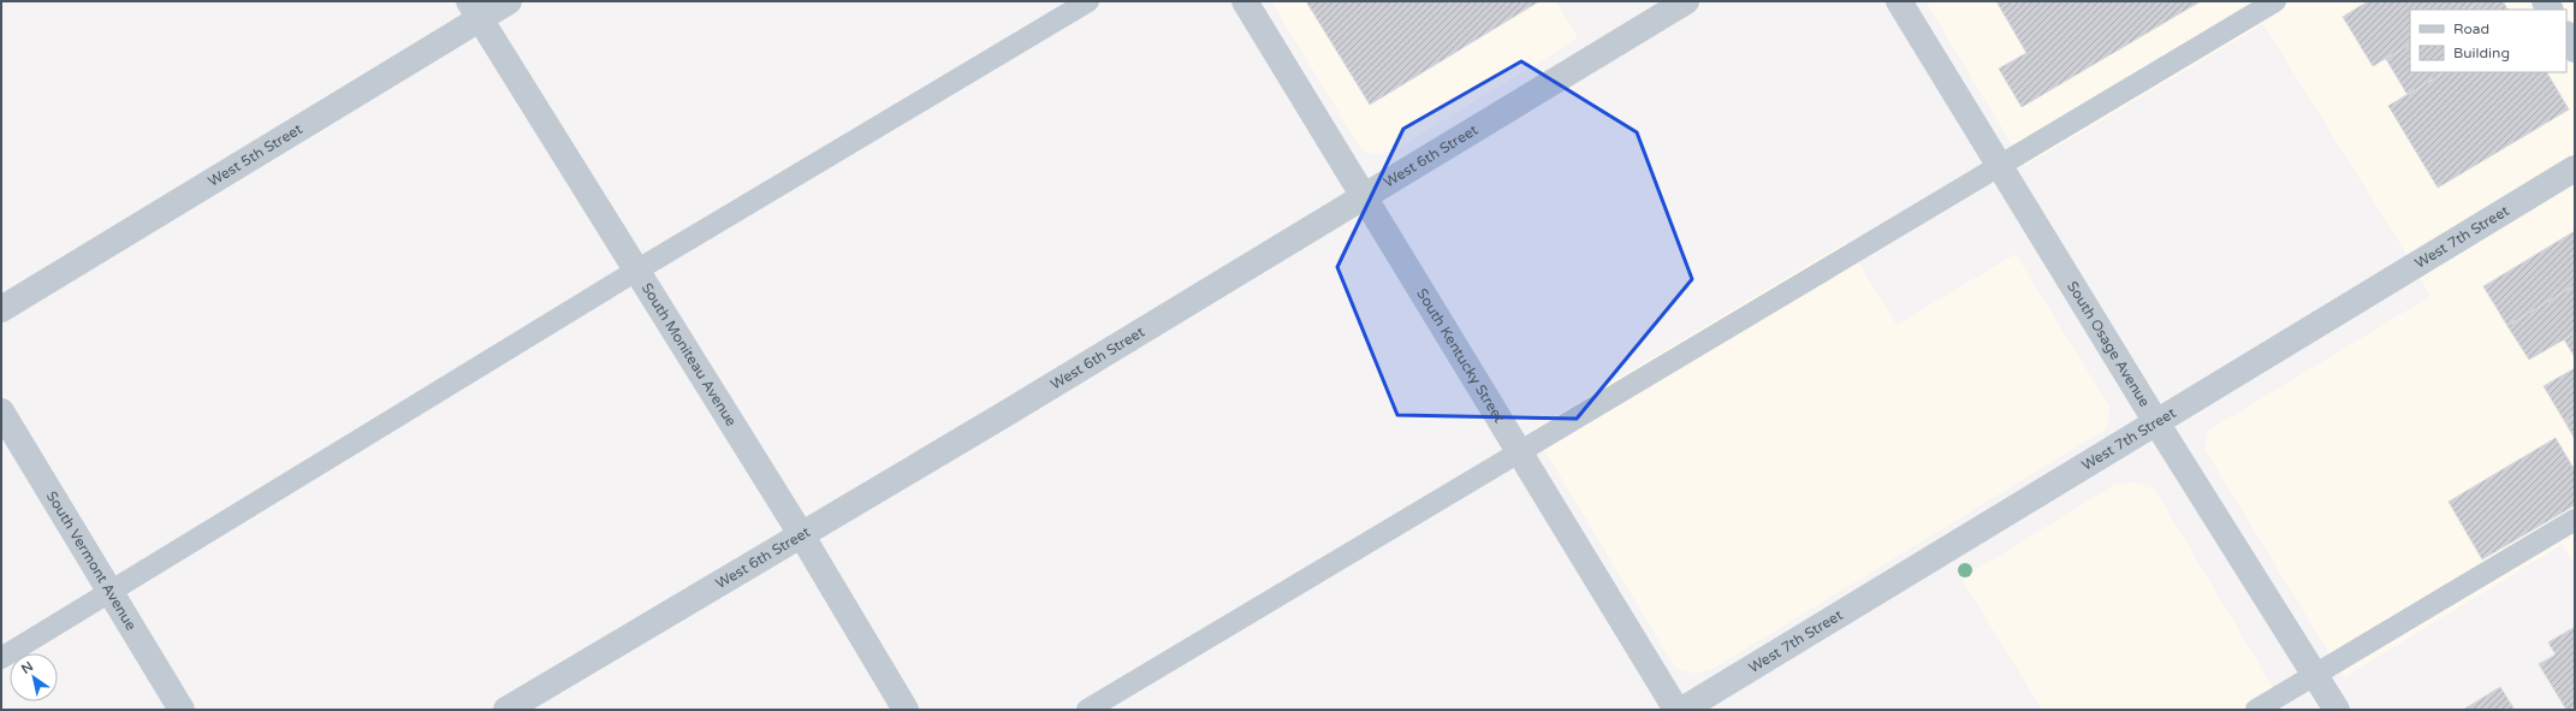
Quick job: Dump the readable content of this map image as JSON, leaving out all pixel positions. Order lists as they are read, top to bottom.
{
  "streets": {
    "street": [
      "West 5th Street",
      "West 6th Street",
      "West 7th Street",
      "South Osage Avenue",
      "South Moniteau Avenue",
      "South Kentucky Street",
      "South Vermont Avenue"
    ]
  },
  "crossings": [
    ["West 5th Street", "South Moniteau Avenue"],
    ["West 6th Street", "South Moniteau Avenue"],
    ["West 6th Street", "South Kentucky Street"],
    ["West 7th Street", "South Osage Avenue"]
  ],
  "legend": ["Road", "Building"],
  "north": "top left"
}
